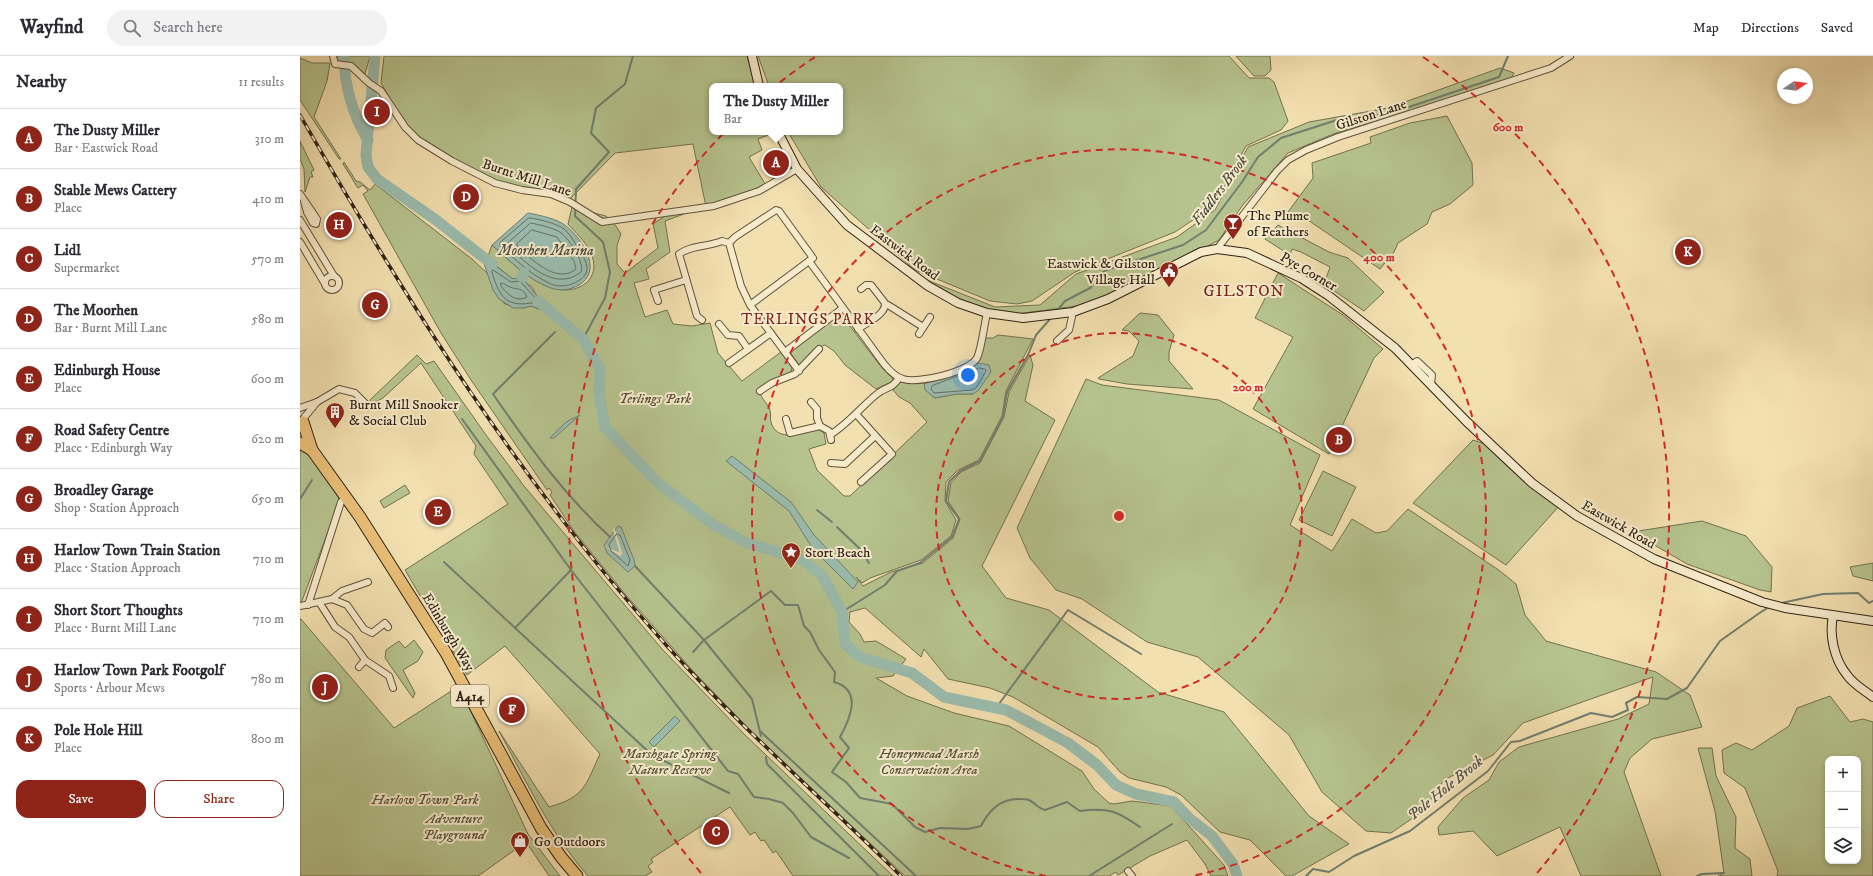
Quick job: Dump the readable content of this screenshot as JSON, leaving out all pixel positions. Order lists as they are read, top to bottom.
{
  "streets": {
    "highway": ["Edinburgh Way", "A414"],
    "street": [
      "Gilston Lane",
      "Burnt Mill Lane",
      "Eastwick Road",
      "Pye Corner"
    ]
  },
  "crossings": [
    ["Gilston Lane", "Pye Corner"],
    ["Burnt Mill Lane", "Eastwick Road"],
    ["Eastwick Road", "Pye Corner"]
  ],
  "districts": ["GILSTON", "TERLINGS PARK"],
  "water": ["Fiddlers Brook", "Moorhen Marina", "Pole Hole Brook"],
  "parks": [
    "Terlings Park",
    "Marshgate Spring Nature Reserve",
    "Honeymead Marsh Conservation Area",
    "Harlow Town Park",
    "Adventure Playground"
  ],
  "places": {
    "bar": ["The Plume of Feathers"],
    "public building": ["Eastwick & Gilston Village Hall"],
    "building": ["Burnt Mill Snooker & Social Club"],
    "place": ["Stort Beach"],
    "shop": ["Go Outdoors"]
  },
  "north": "right",
  "page": {
    "header": "Wayfind",
    "search": "Search here",
    "nav": ["Map", "Directions", "Saved"],
    "heading": ["Nearby", "11 results"],
    "popup": ["The Dusty Miller", "Bar"],
    "pins": [
      "I",
      "A",
      "D",
      "H",
      "K",
      "G",
      "B",
      "E",
      "J",
      "F",
      "C"
    ],
    "list": [
      {
        "mark": "A",
        "name": "The Dusty Miller",
        "note": "Bar · Eastwick Road",
        "value": "310 m"
      },
      {
        "mark": "B",
        "name": "Stable Mews Cattery",
        "note": "Place",
        "value": "410 m"
      },
      {
        "mark": "C",
        "name": "Lidl",
        "note": "Supermarket",
        "value": "570 m"
      },
      {
        "mark": "D",
        "name": "The Moorhen",
        "note": "Bar · Burnt Mill Lane",
        "value": "580 m"
      },
      {
        "mark": "E",
        "name": "Edinburgh House",
        "note": "Place",
        "value": "600 m"
      },
      {
        "mark": "F",
        "name": "Road Safety Centre",
        "note": "Place · Edinburgh Way",
        "value": "620 m"
      },
      {
        "mark": "G",
        "name": "Broadley Garage",
        "note": "Shop · Station Approach",
        "value": "650 m"
      },
      {
        "mark": "H",
        "name": "Harlow Town Train Station",
        "note": "Place · Station Approach",
        "value": "710 m"
      },
      {
        "mark": "I",
        "name": "Short Stort Thoughts",
        "note": "Place · Burnt Mill Lane",
        "value": "710 m"
      },
      {
        "mark": "J",
        "name": "Harlow Town Park Footgolf",
        "note": "Sports · Arbour Mews",
        "value": "780 m"
      },
      {
        "mark": "K",
        "name": "Pole Hole Hill",
        "note": "Place",
        "value": "800 m"
      }
    ],
    "map_buttons": ["+", "−"],
    "buttons": ["Save", "Share"]
  },
  "rings": ["600 m", "400 m", "200 m"]
}
